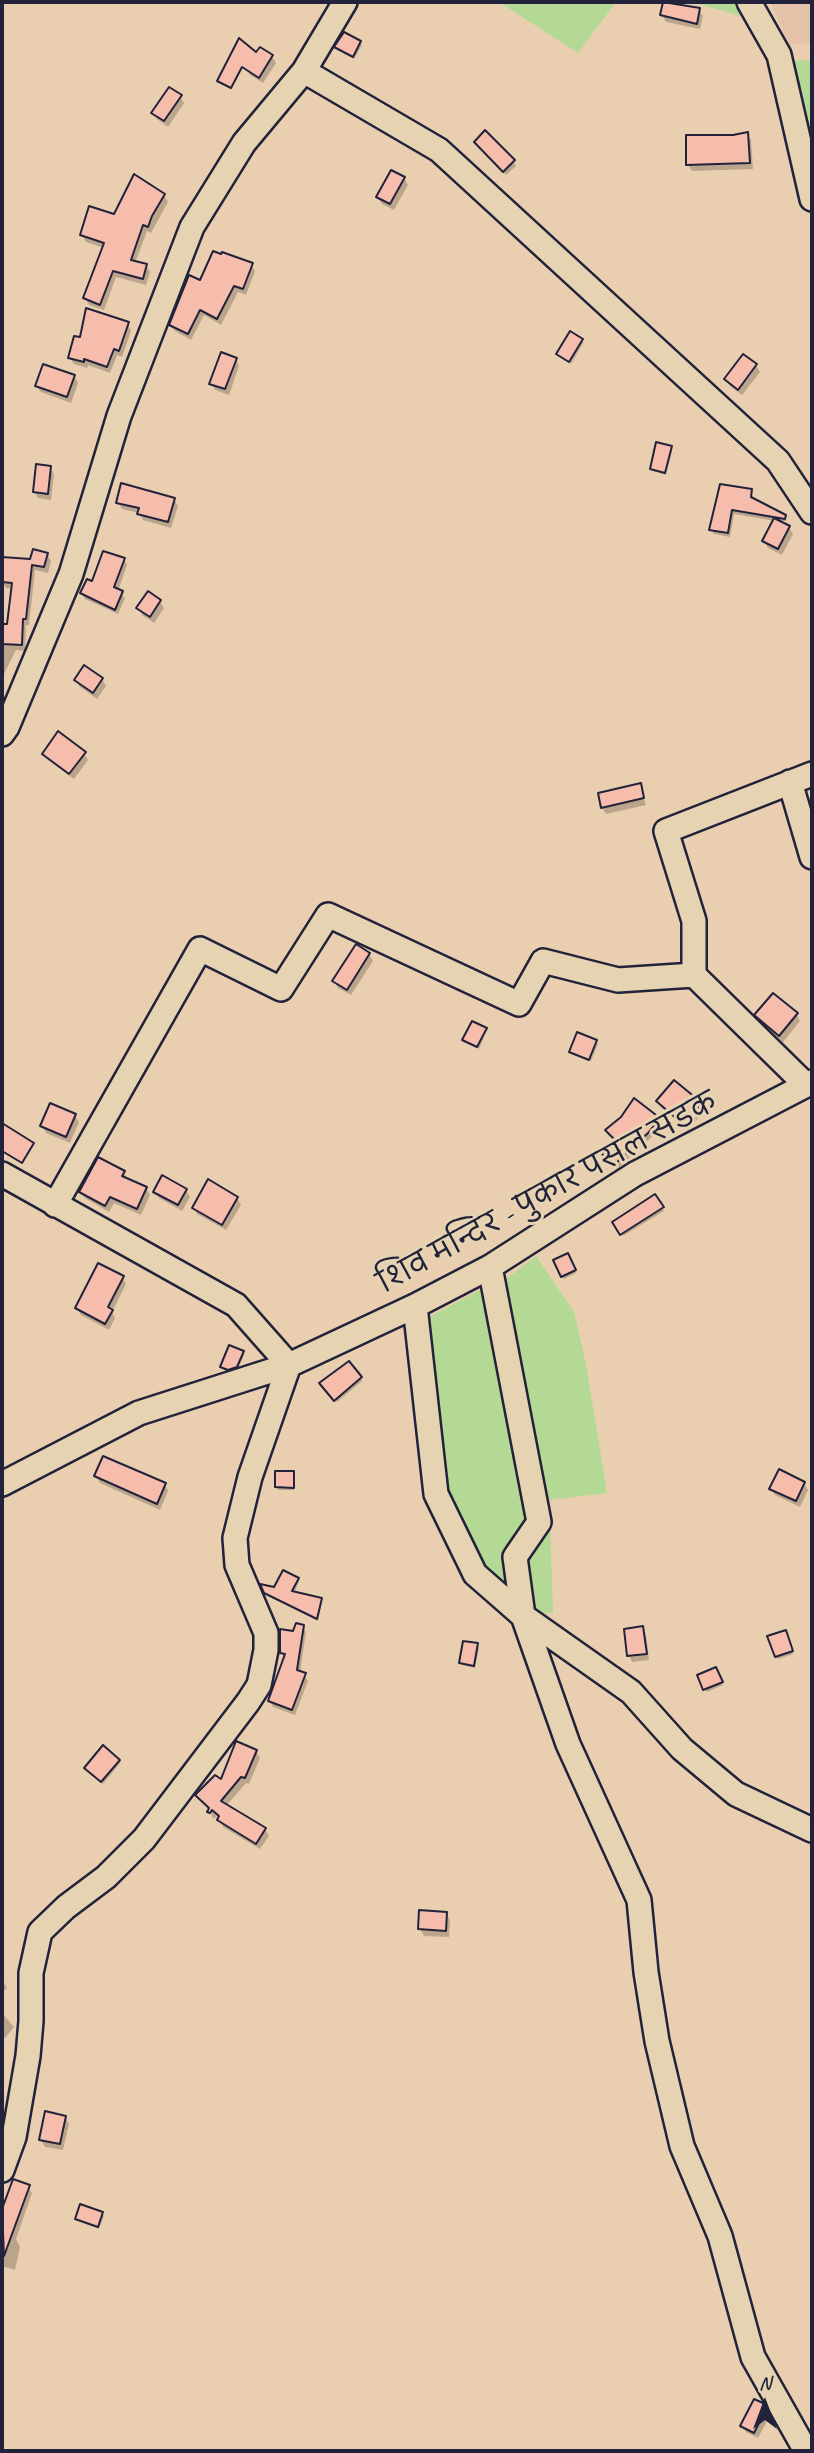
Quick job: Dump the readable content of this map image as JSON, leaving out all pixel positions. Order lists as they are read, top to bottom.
{
  "streets": {
    "street": ["शिव मन्दिर - पुकार पसल सडक"]
  },
  "north": "top"
}
